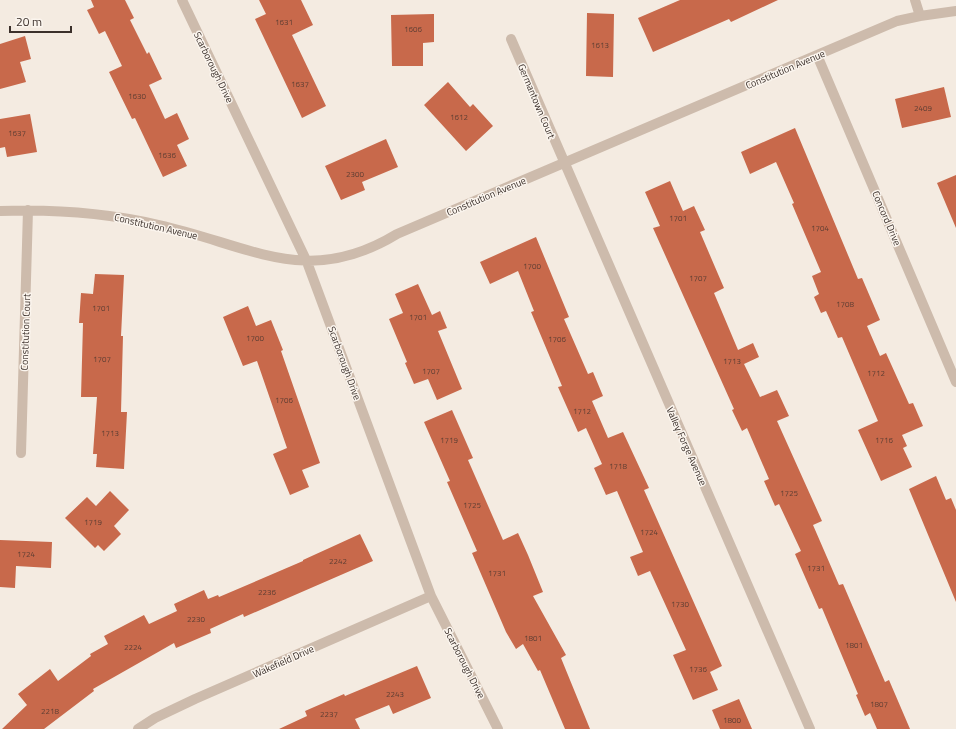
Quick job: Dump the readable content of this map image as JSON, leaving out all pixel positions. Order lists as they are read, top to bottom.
{
  "streets": {
    "street": [
      "Scarborough Drive",
      "Constitution Avenue",
      "Germantown Court",
      "Concord Drive",
      "Constitution Court",
      "Valley Forge Avenue",
      "Wakefield Drive"
    ]
  },
  "crossings": [
    ["Scarborough Drive", "Constitution Avenue"],
    ["Scarborough Drive", "Wakefield Drive"],
    ["Constitution Avenue", "Germantown Court"],
    ["Constitution Avenue", "Concord Drive"],
    ["Constitution Avenue", "Constitution Court"],
    ["Constitution Avenue", "Valley Forge Avenue"],
    ["Germantown Court", "Valley Forge Avenue"]
  ],
  "house_numbers": [
    "1631",
    "1606",
    "1613",
    "1637",
    "1630",
    "2409",
    "1612",
    "1637",
    "1636",
    "2300",
    "1701",
    "1704",
    "1700",
    "1707",
    "1708",
    "1701",
    "1701",
    "1700",
    "1706",
    "1707",
    "1713",
    "1707",
    "1712",
    "1706",
    "1712",
    "1713",
    "1719",
    "1716",
    "1718",
    "1725",
    "1725",
    "1719",
    "1724",
    "1724",
    "2242",
    "1731",
    "1731",
    "2236",
    "1730",
    "2230",
    "1801",
    "1801",
    "2224",
    "1736",
    "2243",
    "1807",
    "2218",
    "2237",
    "1800"
  ],
  "scale_bar": "20 m"
}
